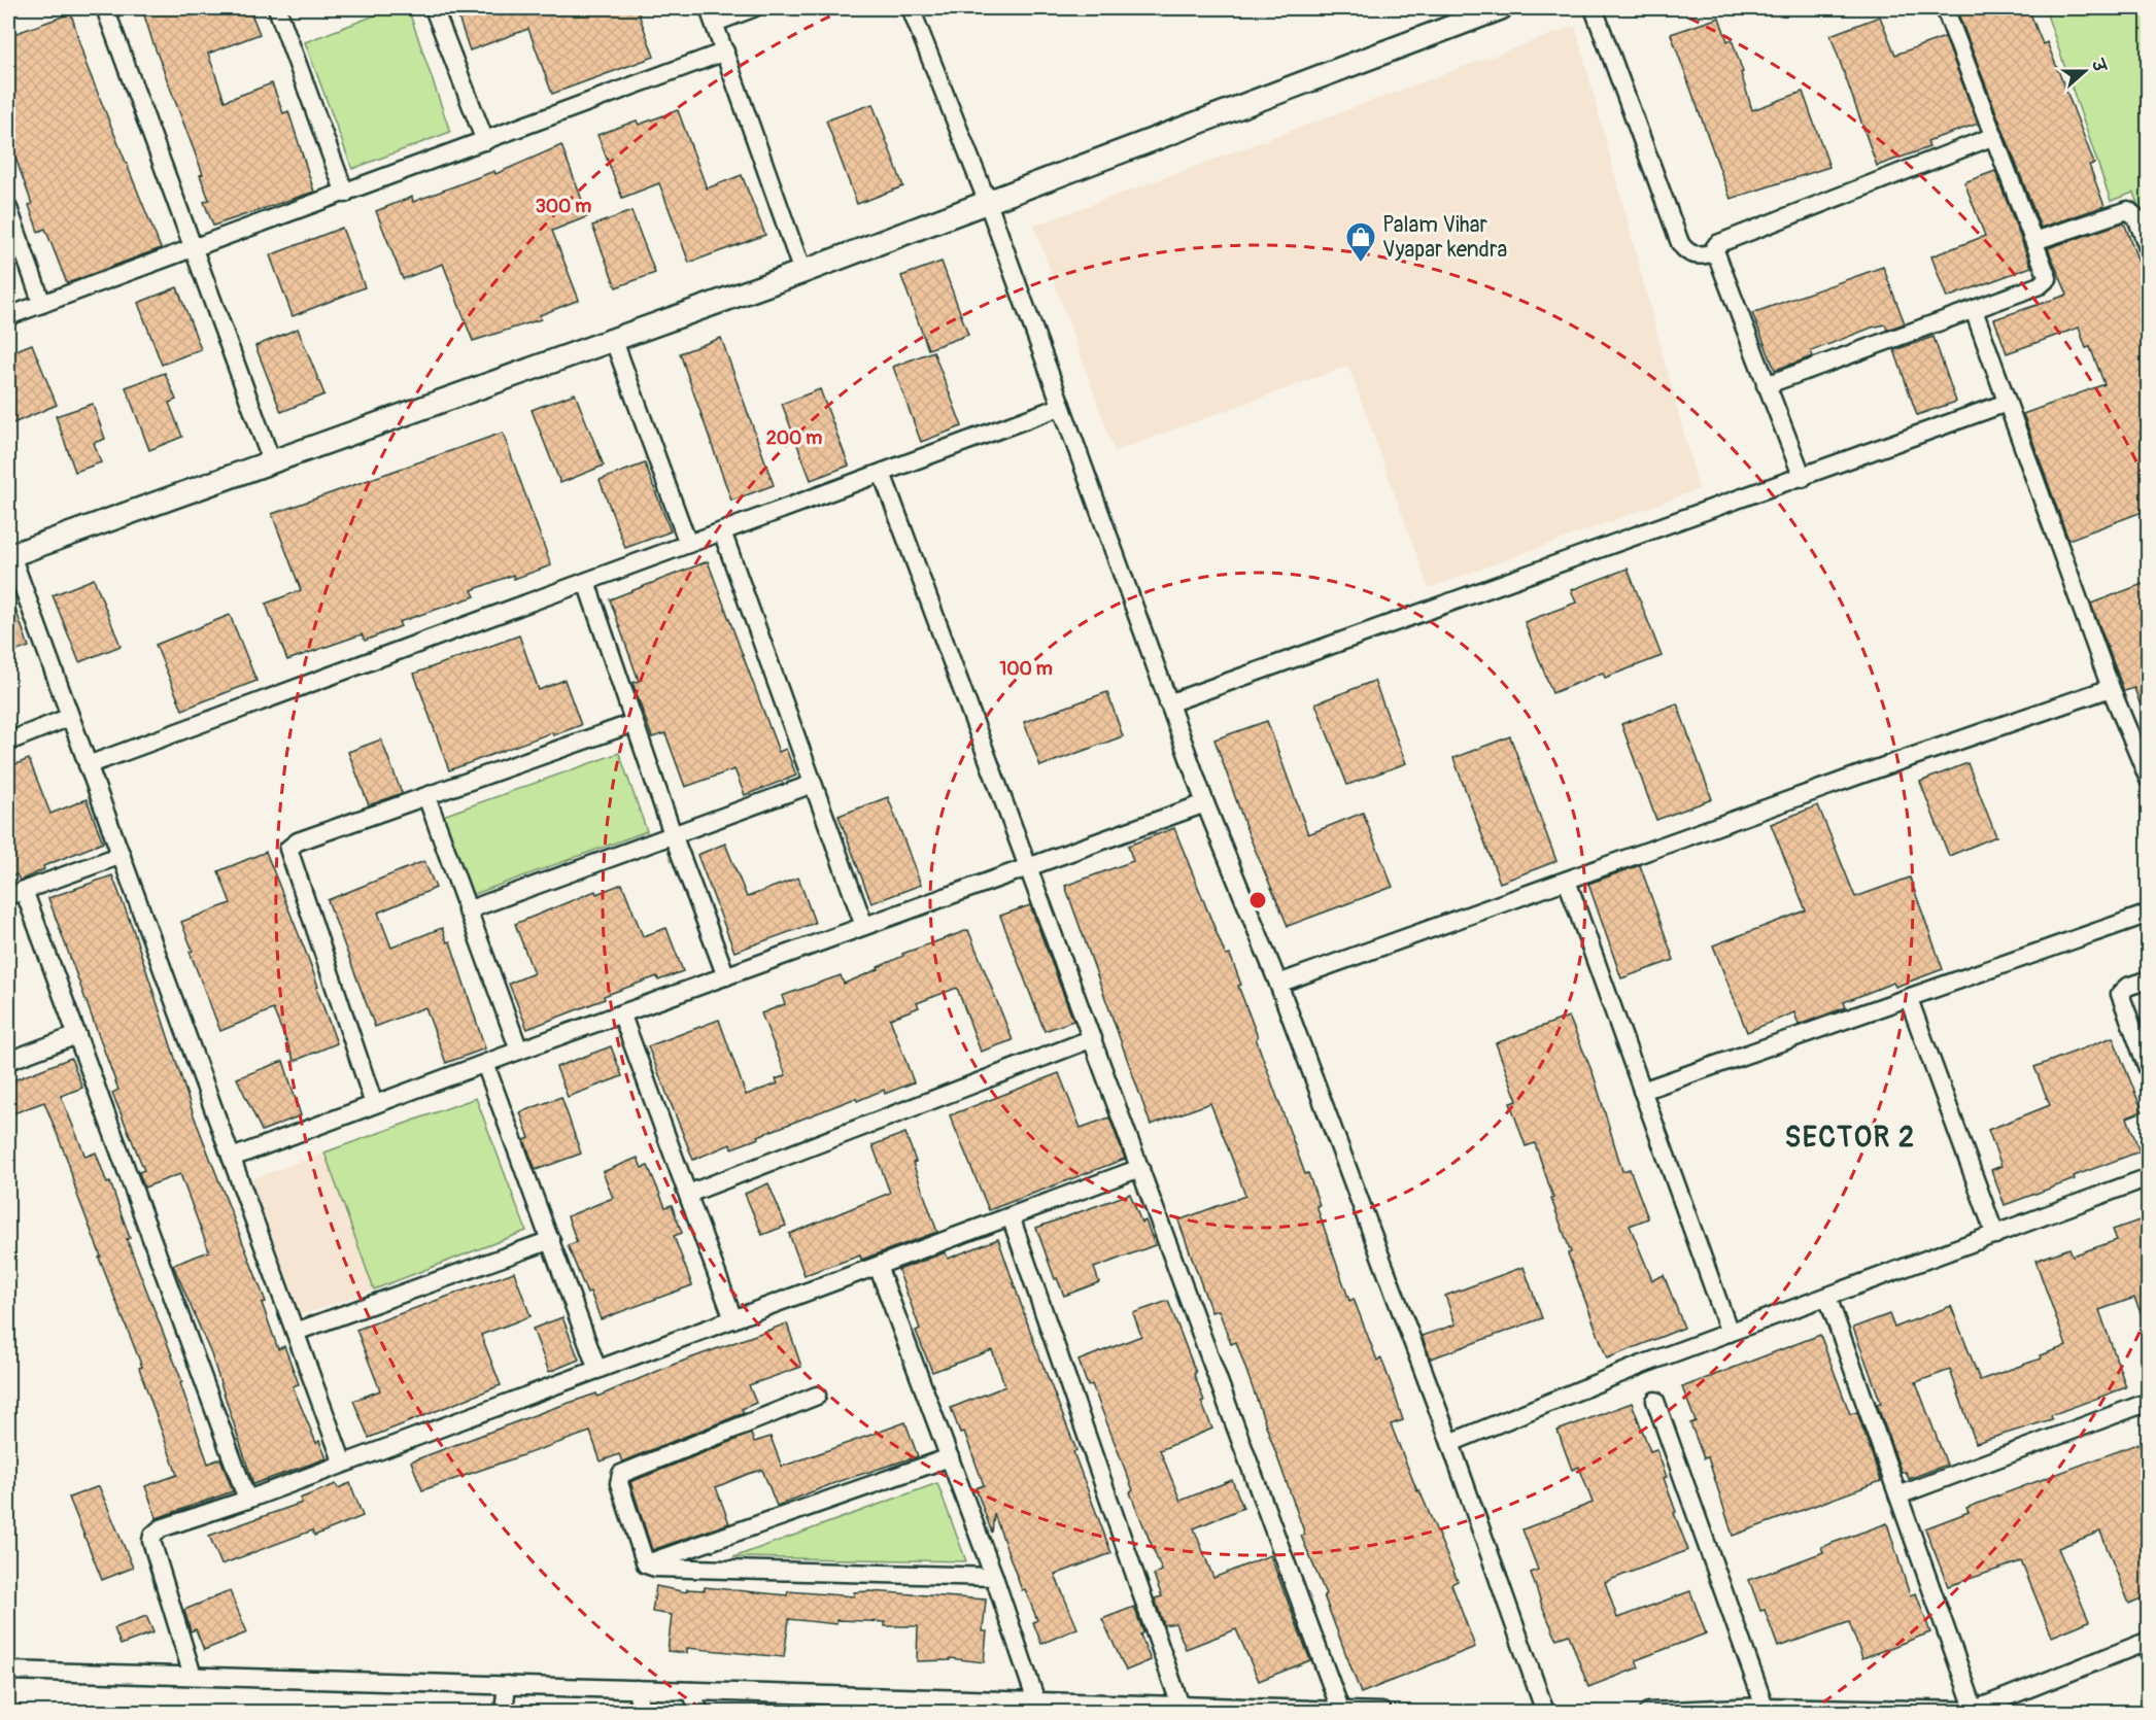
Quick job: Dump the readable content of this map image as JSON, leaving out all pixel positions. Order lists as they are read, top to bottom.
{
  "districts": ["SECTOR 2"],
  "places": {
    "shop": ["Palam Vihar Vyapar kendra"]
  },
  "north": "right",
  "rings": ["300 m", "200 m", "100 m"]
}
